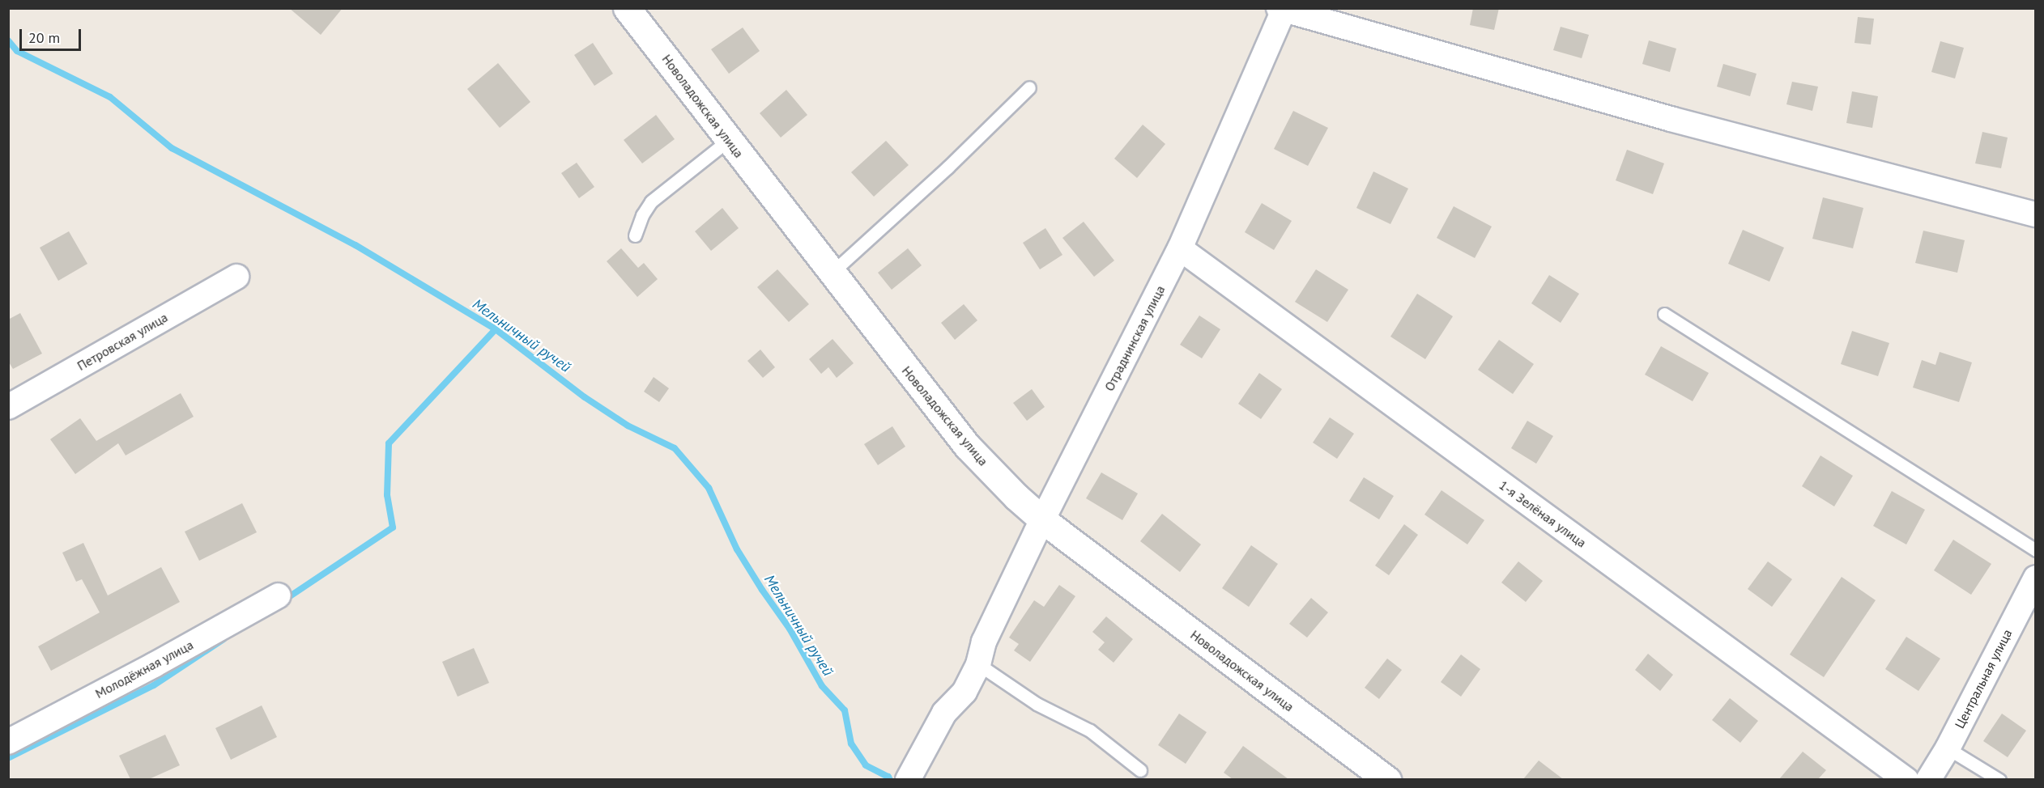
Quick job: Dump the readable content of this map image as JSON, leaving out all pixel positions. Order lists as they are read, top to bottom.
{
  "streets": {
    "street": [
      "Новоладожская улица",
      "Отраднинская улица",
      "Петровская улица",
      "1-я Зелёная улица",
      "Молодёжная улица",
      "Центральная улица"
    ]
  },
  "crossings": [
    ["Новоладожская улица", "Отраднинская улица"],
    ["Отраднинская улица", "1-я Зелёная улица"]
  ],
  "water": ["Мельничный ручей"],
  "scale_bar": "20 m"
}
